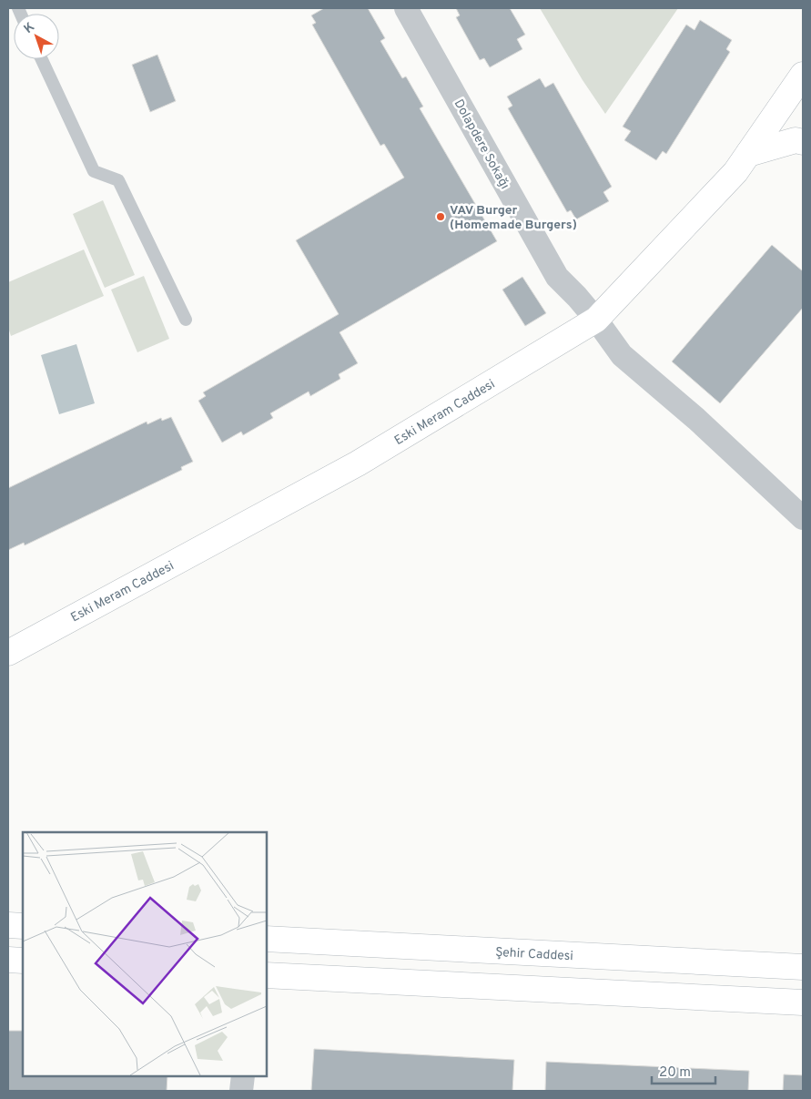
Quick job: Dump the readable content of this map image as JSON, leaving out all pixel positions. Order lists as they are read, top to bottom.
{
  "streets": {
    "main road": ["Eski Meram Caddesi", "Şehir Caddesi"],
    "street": ["Dolapdere Sokağı"]
  },
  "crossings": [
    ["Dolapdere Sokağı", "Eski Meram Caddesi"]
  ],
  "places": ["VAV Burger (Homemade Burgers)"],
  "scale_bar": "20 m",
  "north": "top left"
}
